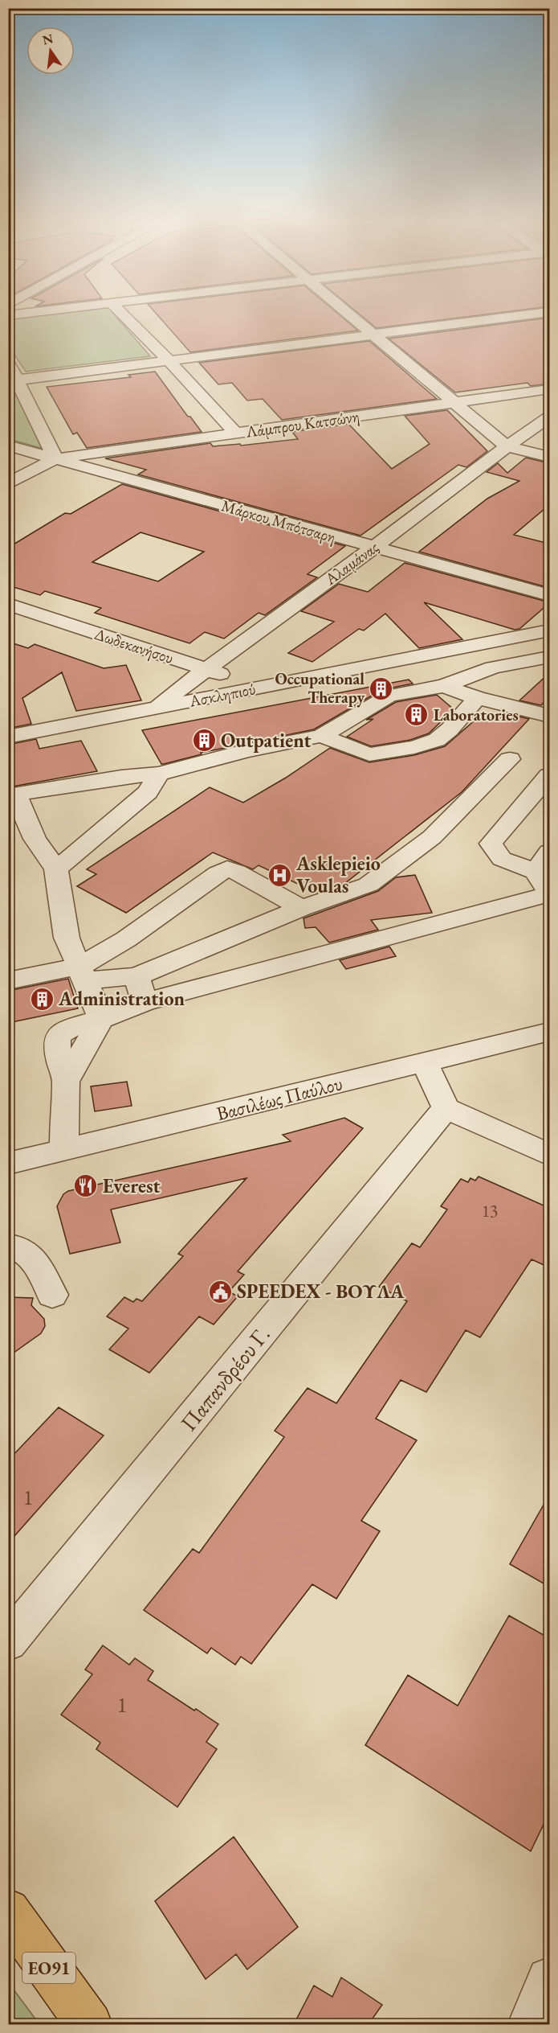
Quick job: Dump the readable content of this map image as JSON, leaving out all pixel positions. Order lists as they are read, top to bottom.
{
  "streets": {
    "main road": ["ΕΟ91"],
    "street": [
      "Λάμπρου Κατσώνη",
      "Μάρκου Μπότσαρη",
      "Αλαμάνας",
      "Δωδεκανήσου",
      "Ασκληπιού",
      "Βασιλέως Παύλου",
      "Παπανδρέου Γ."
    ]
  },
  "crossings": [
    ["Λάμπρου Κατσώνη", "Μάρκου Μπότσαρη"],
    ["Μάρκου Μπότσαρη", "Αλαμάνας"],
    ["Αλαμάνας", "Δωδεκανήσου"],
    ["Αλαμάνας", "Ασκληπιού"],
    ["Δωδεκανήσου", "Ασκληπιού"]
  ],
  "places": {
    "building": [
      "Occupational Therapy",
      "Laboratories",
      "Outpatient",
      "Administration"
    ],
    "hospital": ["Asklepieio Voulas"],
    "restaurant": ["Everest"],
    "public building": ["SPEEDEX - ΒΟΥΛΑ"]
  },
  "house_numbers": ["13", "1", "1"],
  "north": "top"
}
